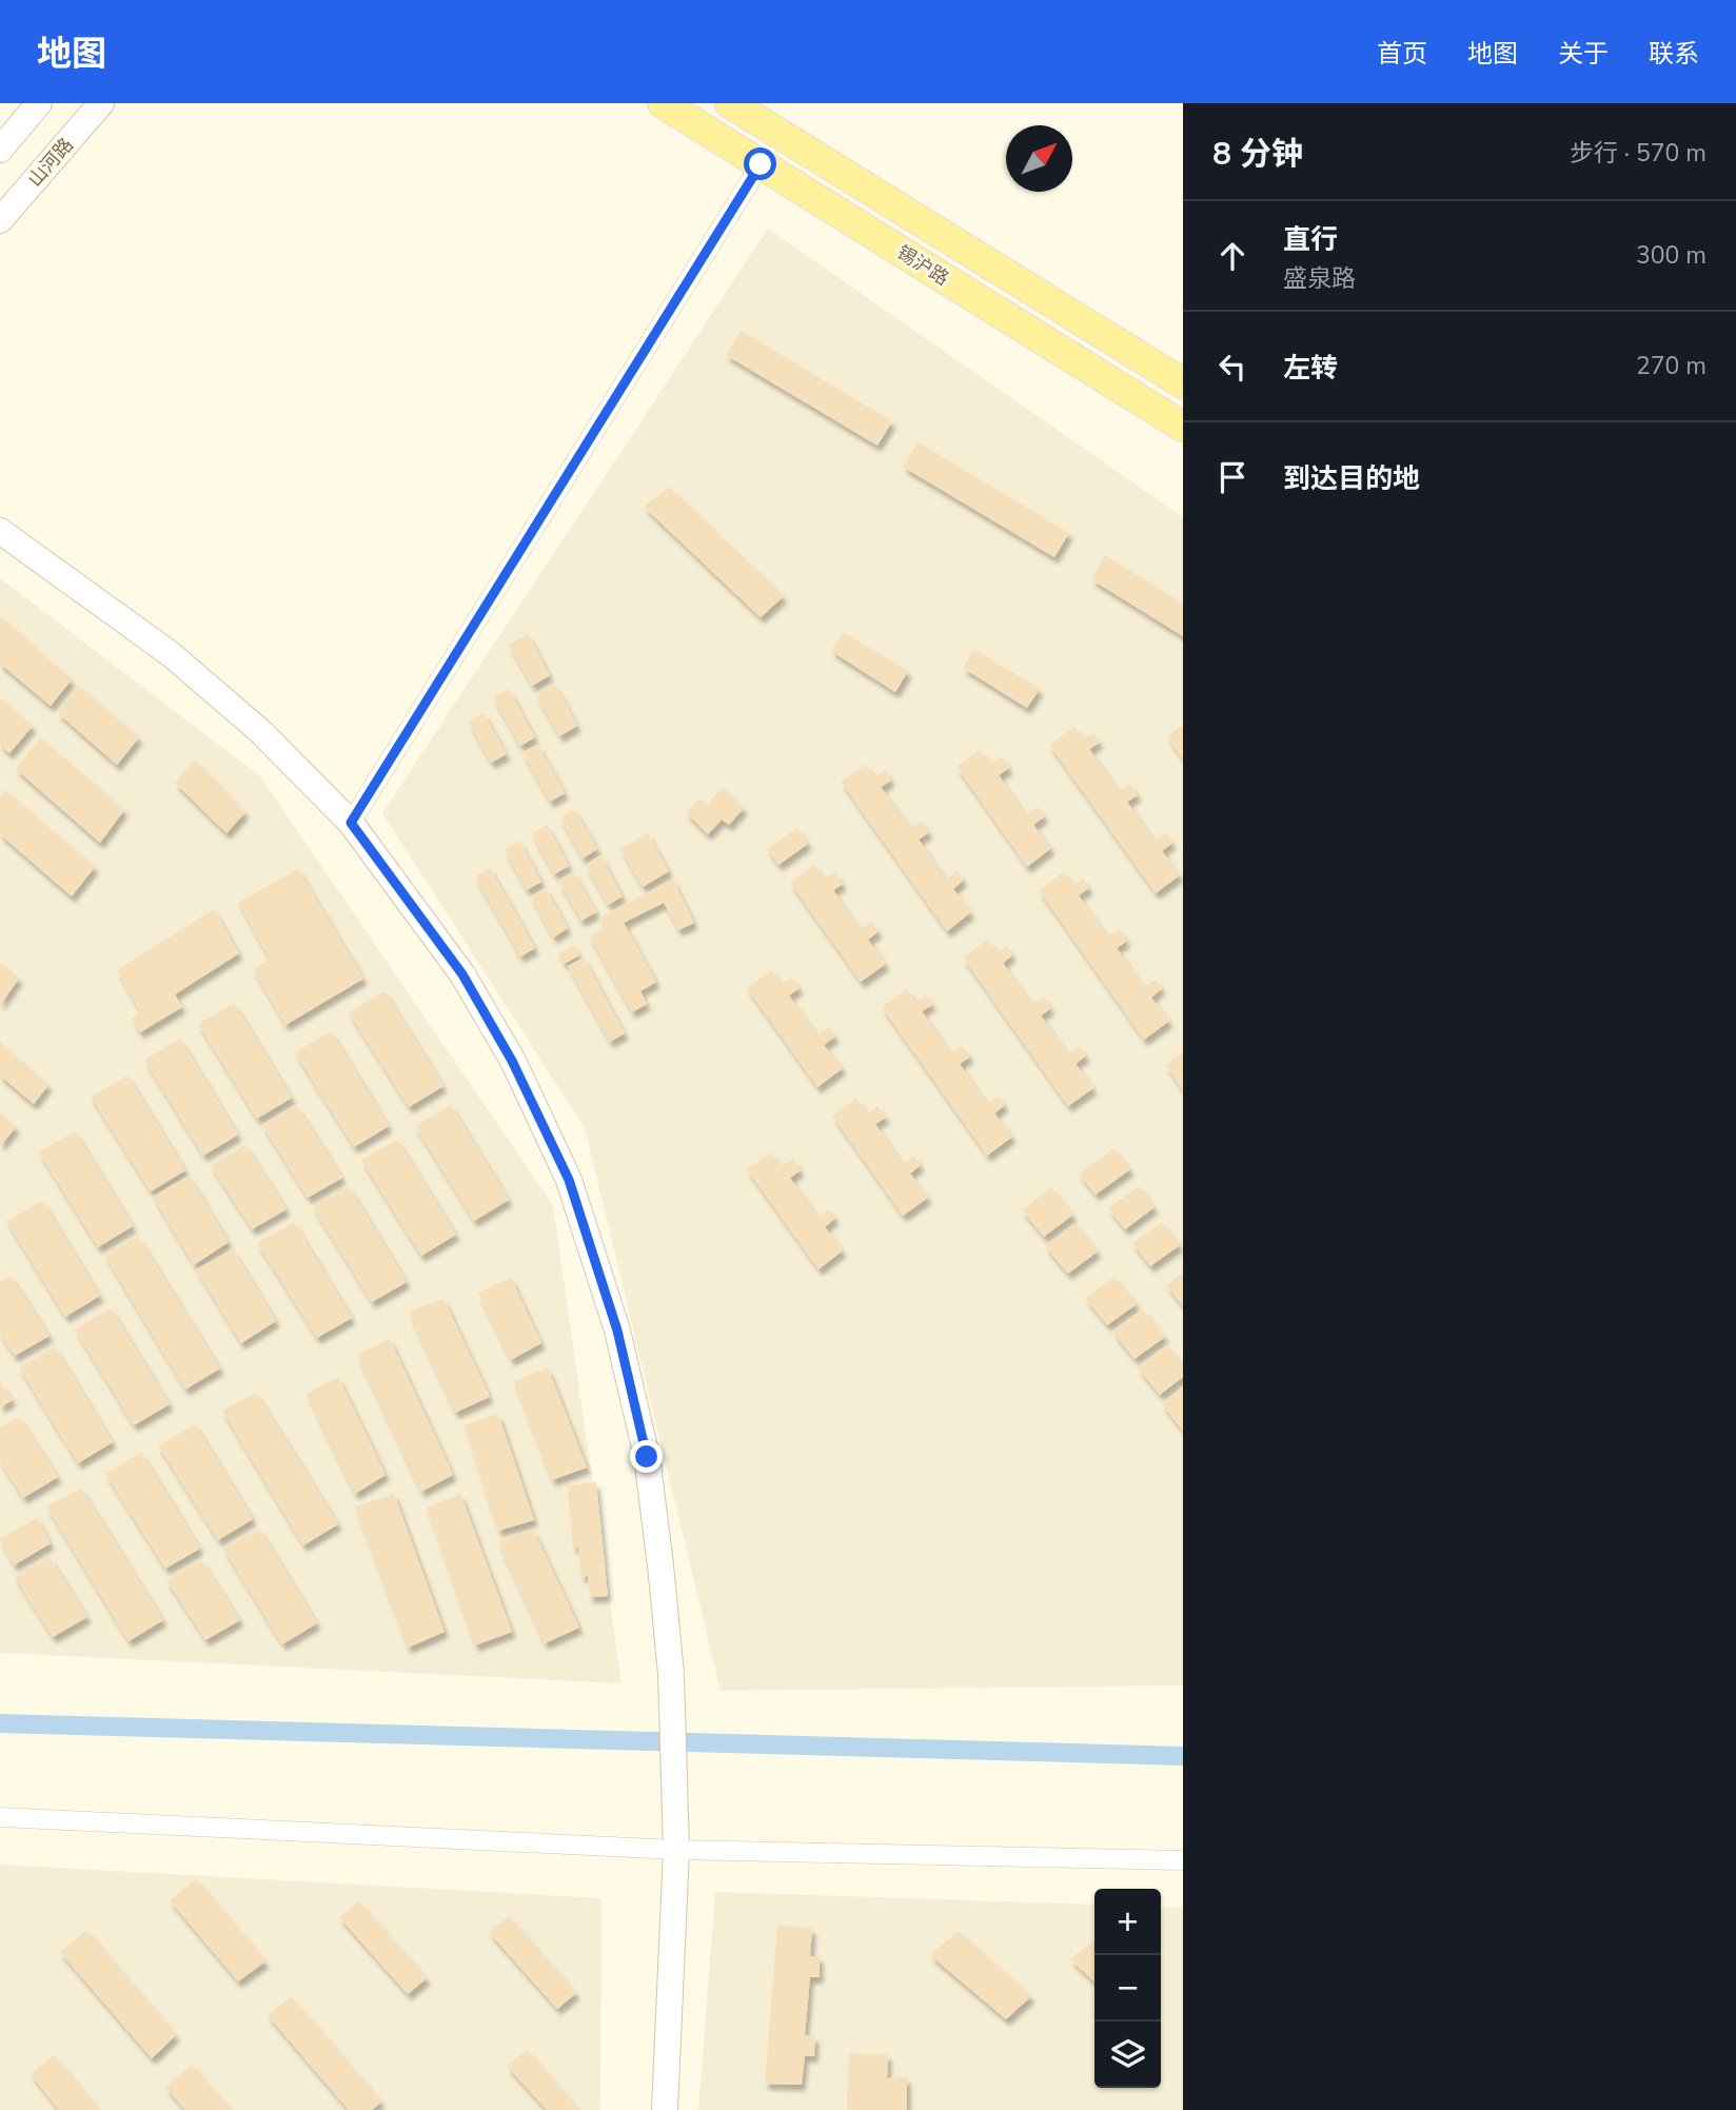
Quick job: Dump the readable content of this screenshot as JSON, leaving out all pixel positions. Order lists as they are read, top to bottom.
{
  "streets": {
    "main road": ["锡沪路"],
    "street": ["山河路"]
  },
  "north": "top right",
  "page": {
    "header": "地图",
    "nav": [
      "首页",
      "地图",
      "关于",
      "联系"
    ],
    "heading": ["8 分钟", "步行 · 570 m"],
    "list": [
      ["直行", "盛泉路", "300 m"],
      ["左转", "270 m"],
      "到达目的地"
    ],
    "map_buttons": ["+", "−"]
  }
}
